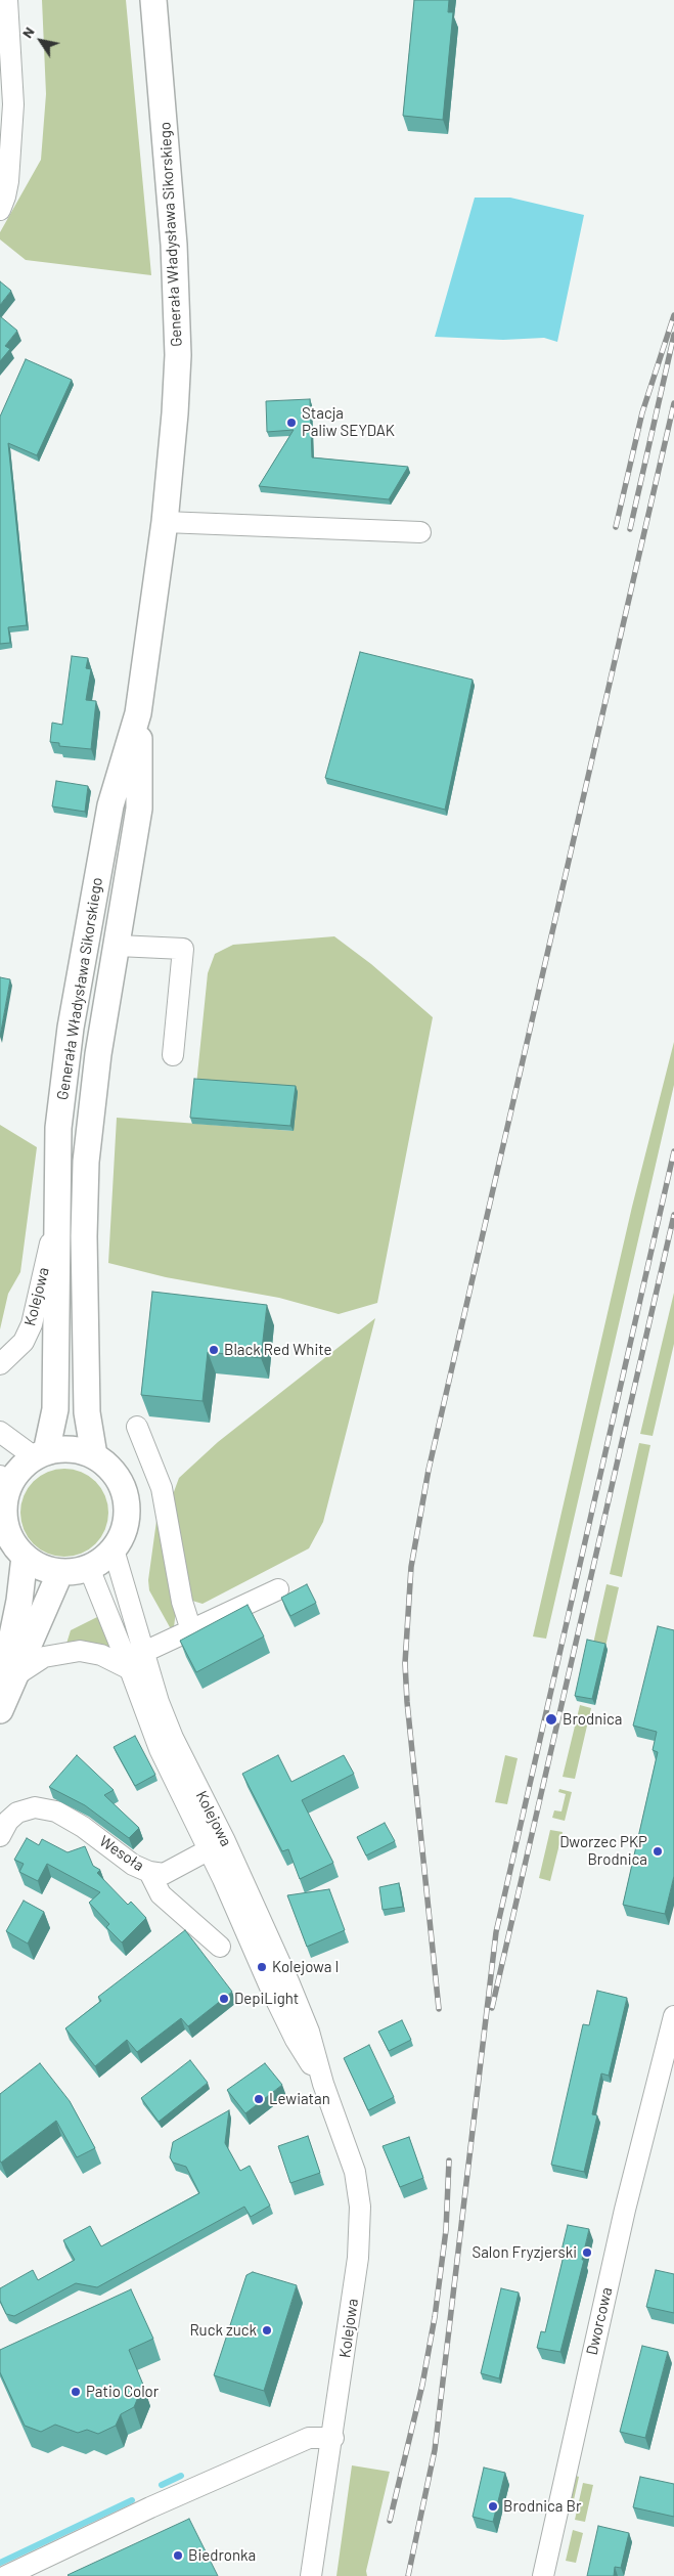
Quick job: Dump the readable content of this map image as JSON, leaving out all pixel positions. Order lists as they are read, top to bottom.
{
  "streets": {
    "main road": ["Generała Władysława Sikorskiego"],
    "street": ["Kolejowa", "Wesoła", "Dworcowa"]
  },
  "crossings": [
    ["Generała Władysława Sikorskiego", "Kolejowa"],
    ["Kolejowa", "Wesoła"]
  ],
  "places": [
    "Stacja Paliw SEYDAK",
    "Black Red White",
    "Brodnica",
    "Dworzec PKP Brodnica",
    "Kolejowa I",
    "DepiLight",
    "Lewiatan",
    "Salon Fryzjerski",
    "Ruck zuck",
    "Patio Color",
    "Brodnica Br",
    "Biedronka"
  ],
  "north": "top left"
}
